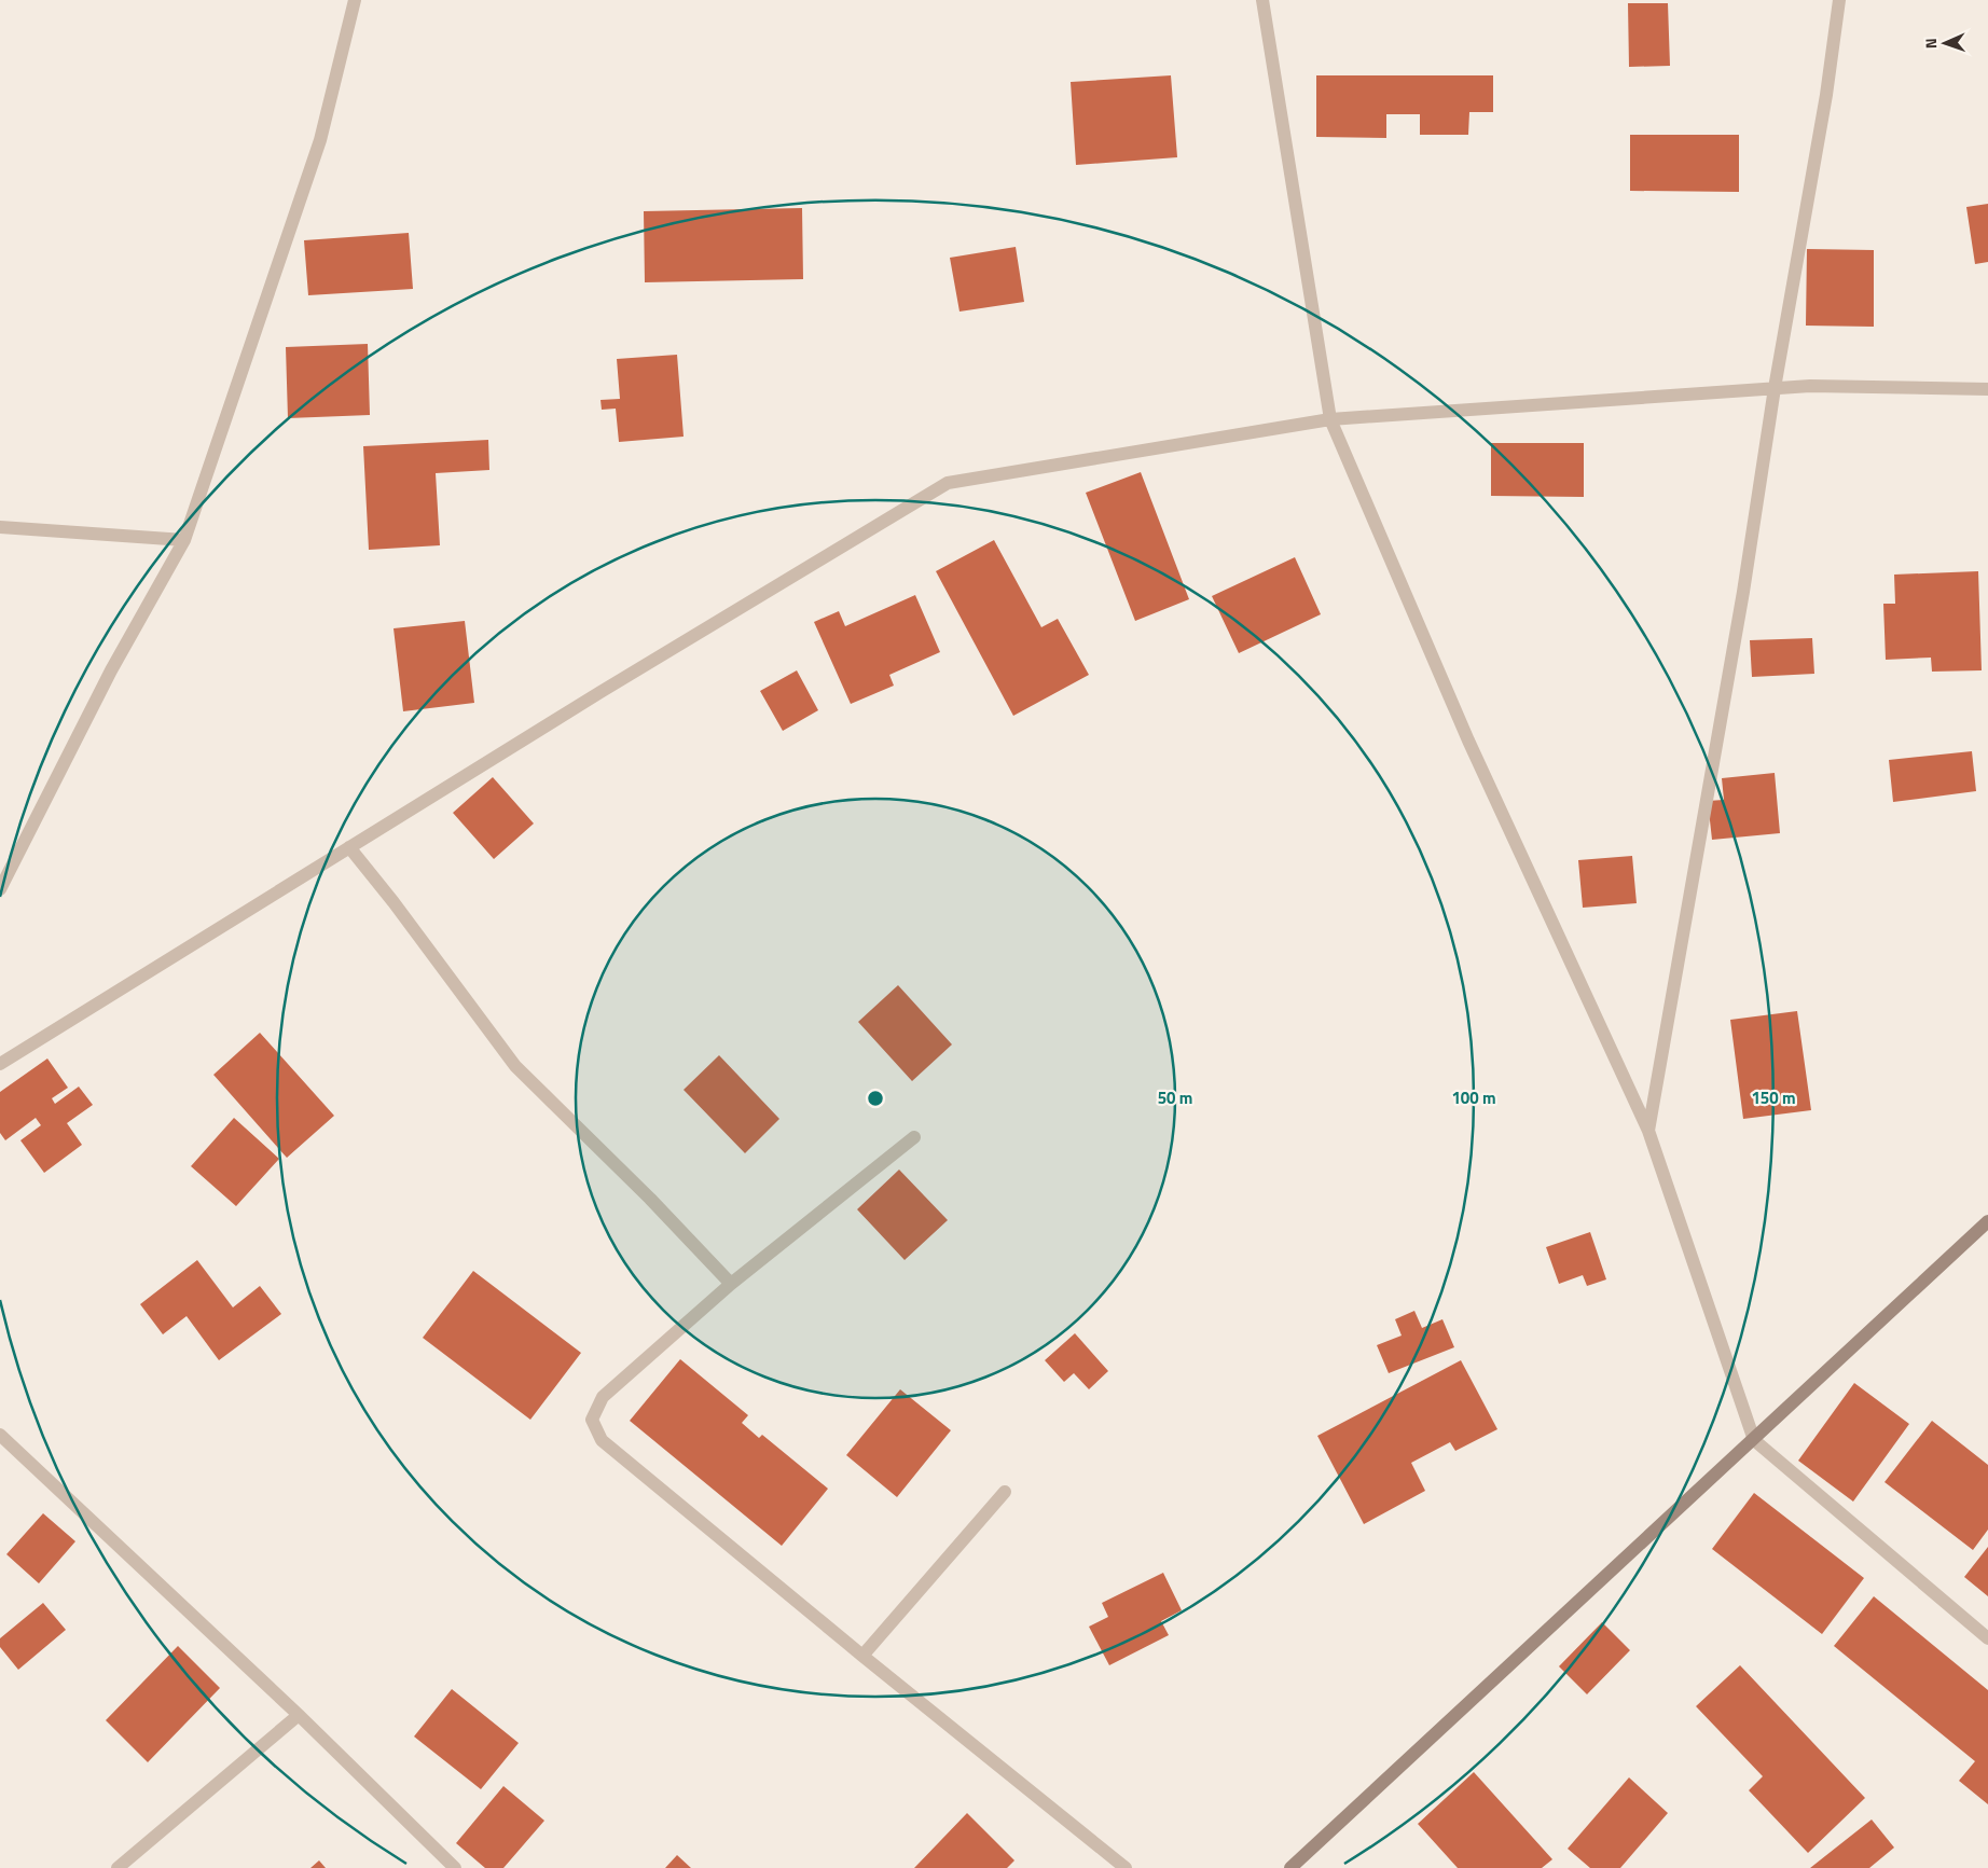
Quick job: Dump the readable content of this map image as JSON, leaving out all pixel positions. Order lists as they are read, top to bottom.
{
  "north": "left",
  "rings": ["50 m", "100 m", "150 m"]
}
